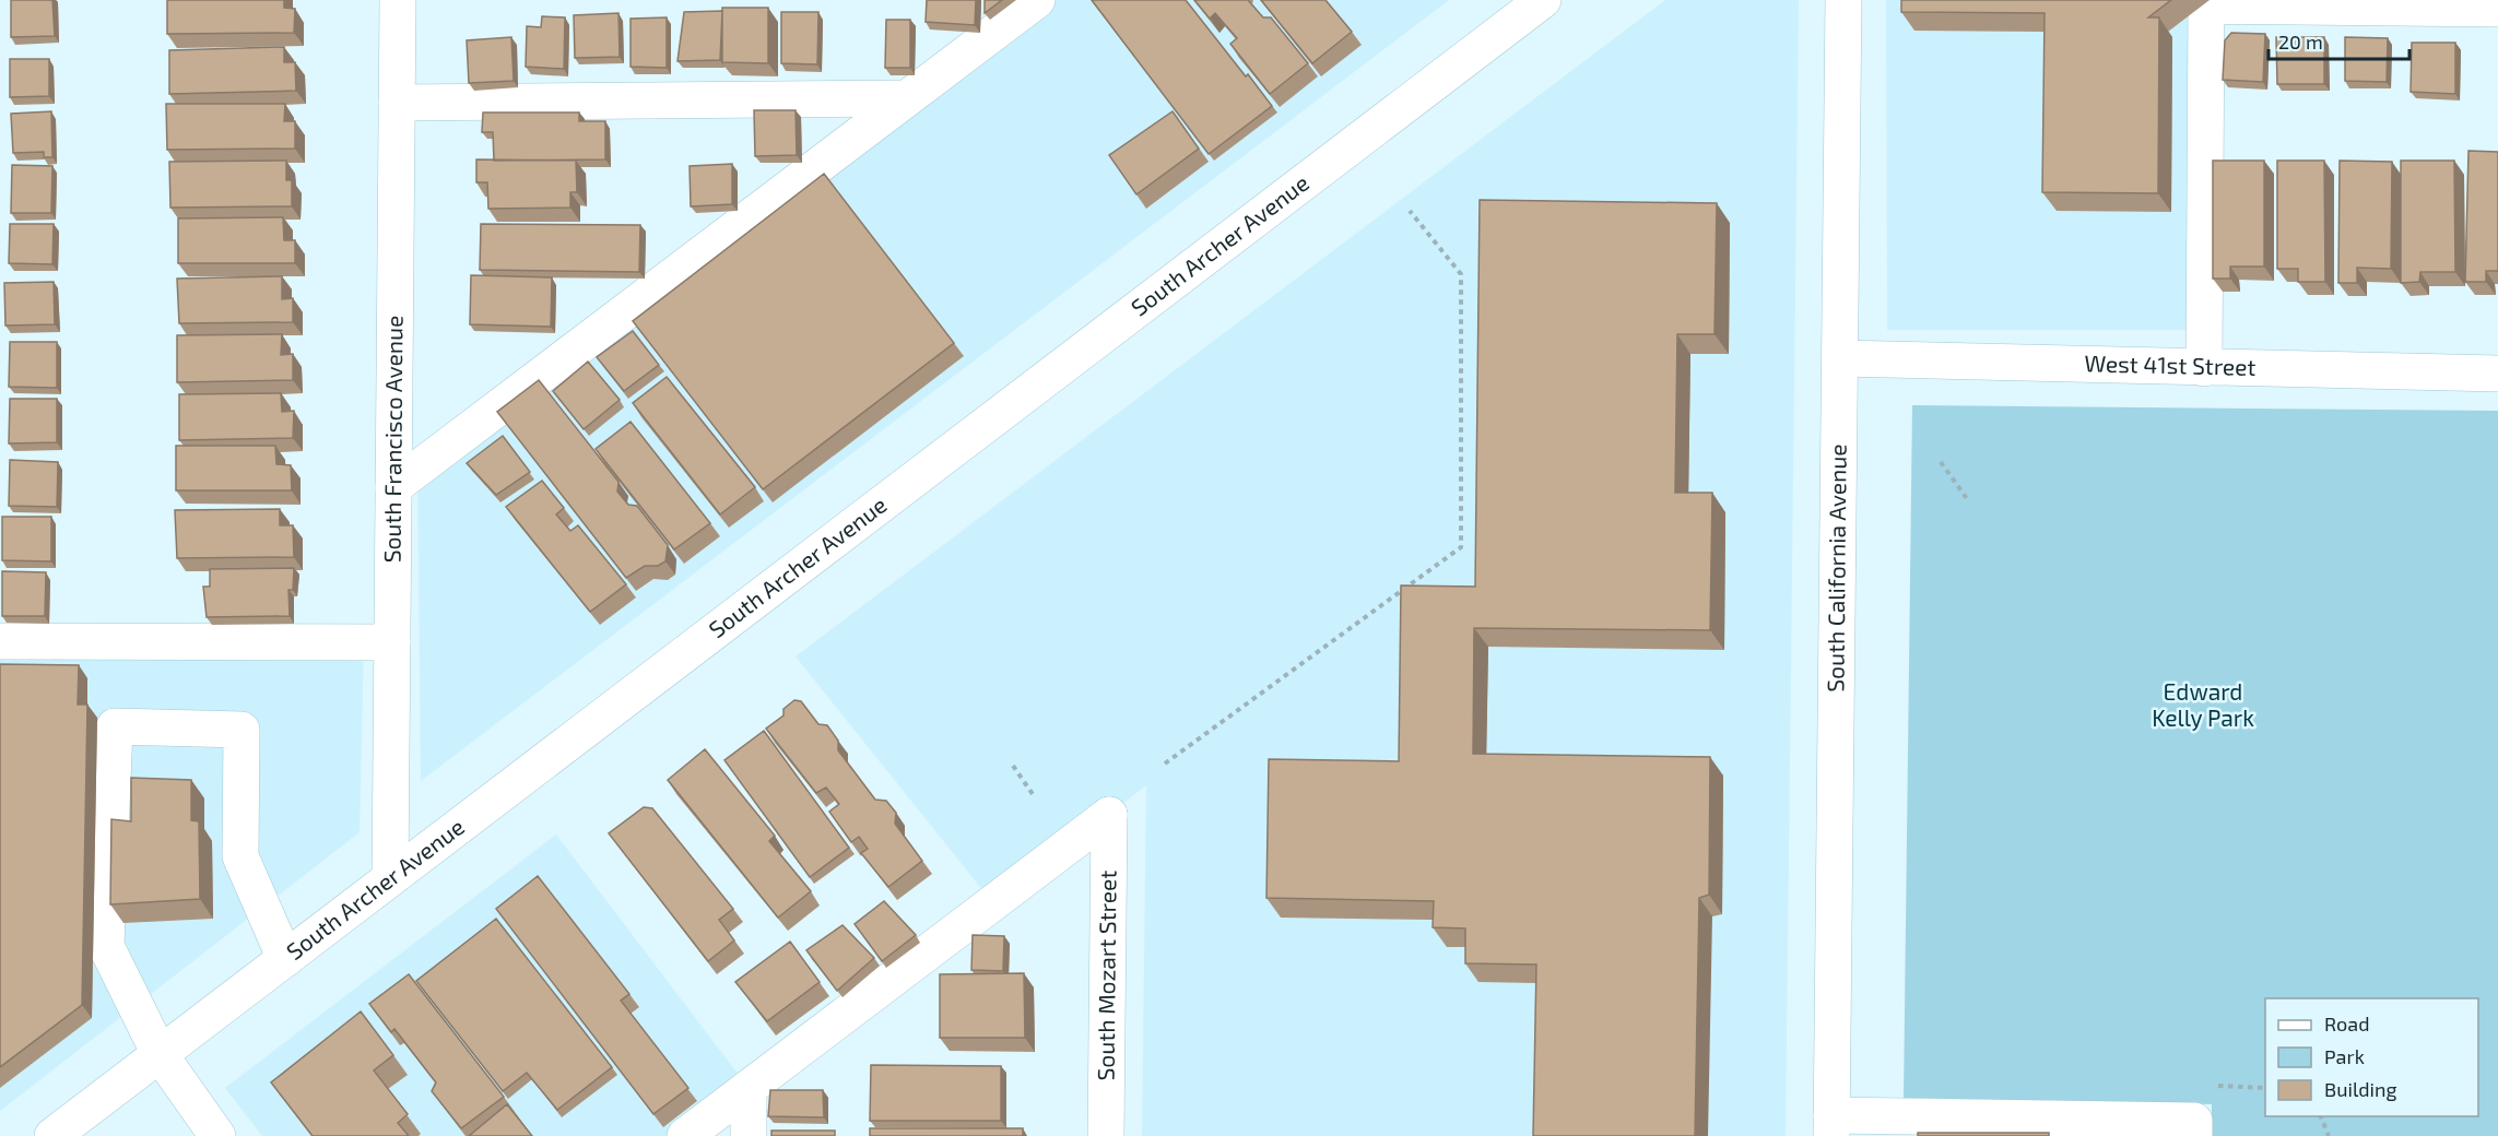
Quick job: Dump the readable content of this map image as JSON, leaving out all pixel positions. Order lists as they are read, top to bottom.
{
  "streets": {
    "main road": [
      "South Archer Avenue",
      "West 41st Street",
      "South Francisco Avenue",
      "South California Avenue",
      "South Mozart Street"
    ]
  },
  "crossings": [
    ["South Archer Avenue", "South Francisco Avenue"],
    ["West 41st Street", "South California Avenue"]
  ],
  "parks": ["Edward Kelly Park"],
  "legend": ["Road", "Park", "Building"],
  "scale_bar": "20 m"
}
